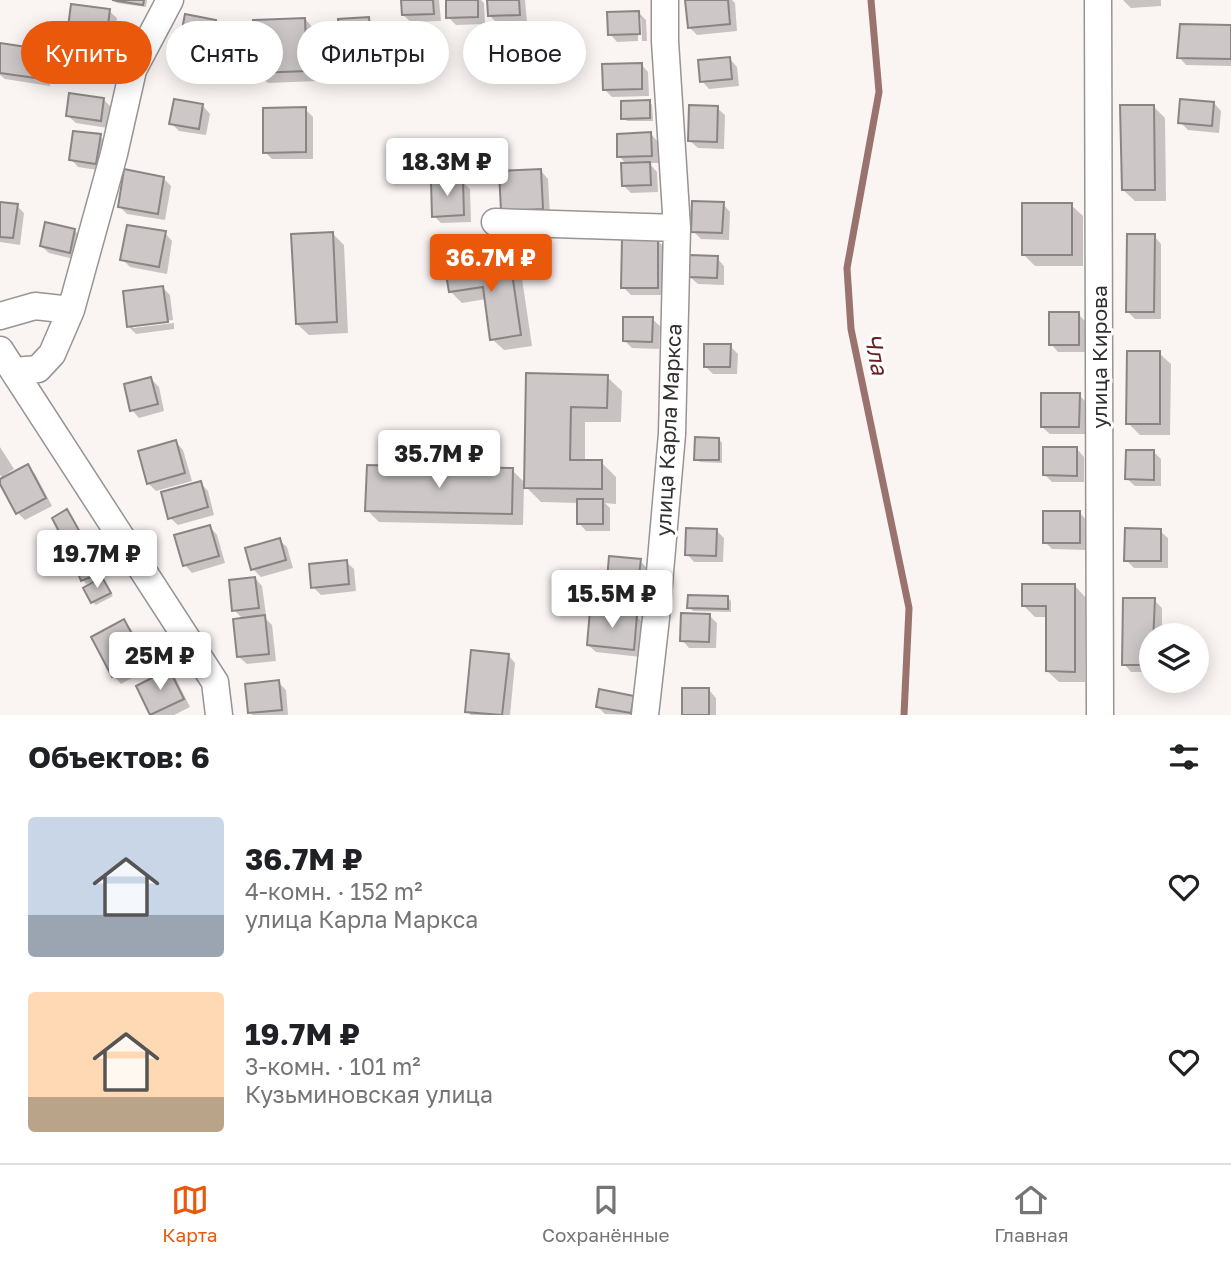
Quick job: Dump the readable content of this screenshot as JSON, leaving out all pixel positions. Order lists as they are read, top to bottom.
{
  "streets": {
    "street": ["улица Кирова", "улица Карла Маркса"]
  },
  "water": ["Чла"],
  "page": {
    "chip": [
      "Купить",
      "Снять",
      "Фильтры",
      "Новое"
    ],
    "price": [
      "18.3M ₽",
      "36.7M ₽",
      "35.7M ₽",
      "19.7M ₽",
      "15.5M ₽",
      "25M ₽"
    ],
    "heading": "Объектов: 6",
    "list": [
      {
        "name": "36.7M ₽",
        "note": "4-комн. · 152 m² · улица Карла Маркса"
      },
      {
        "name": "19.7M ₽",
        "note": "3-комн. · 101 m² · Кузьминовская улица"
      }
    ],
    "tabs": ["Карта", "Сохранённые", "Главная"]
  }
}
